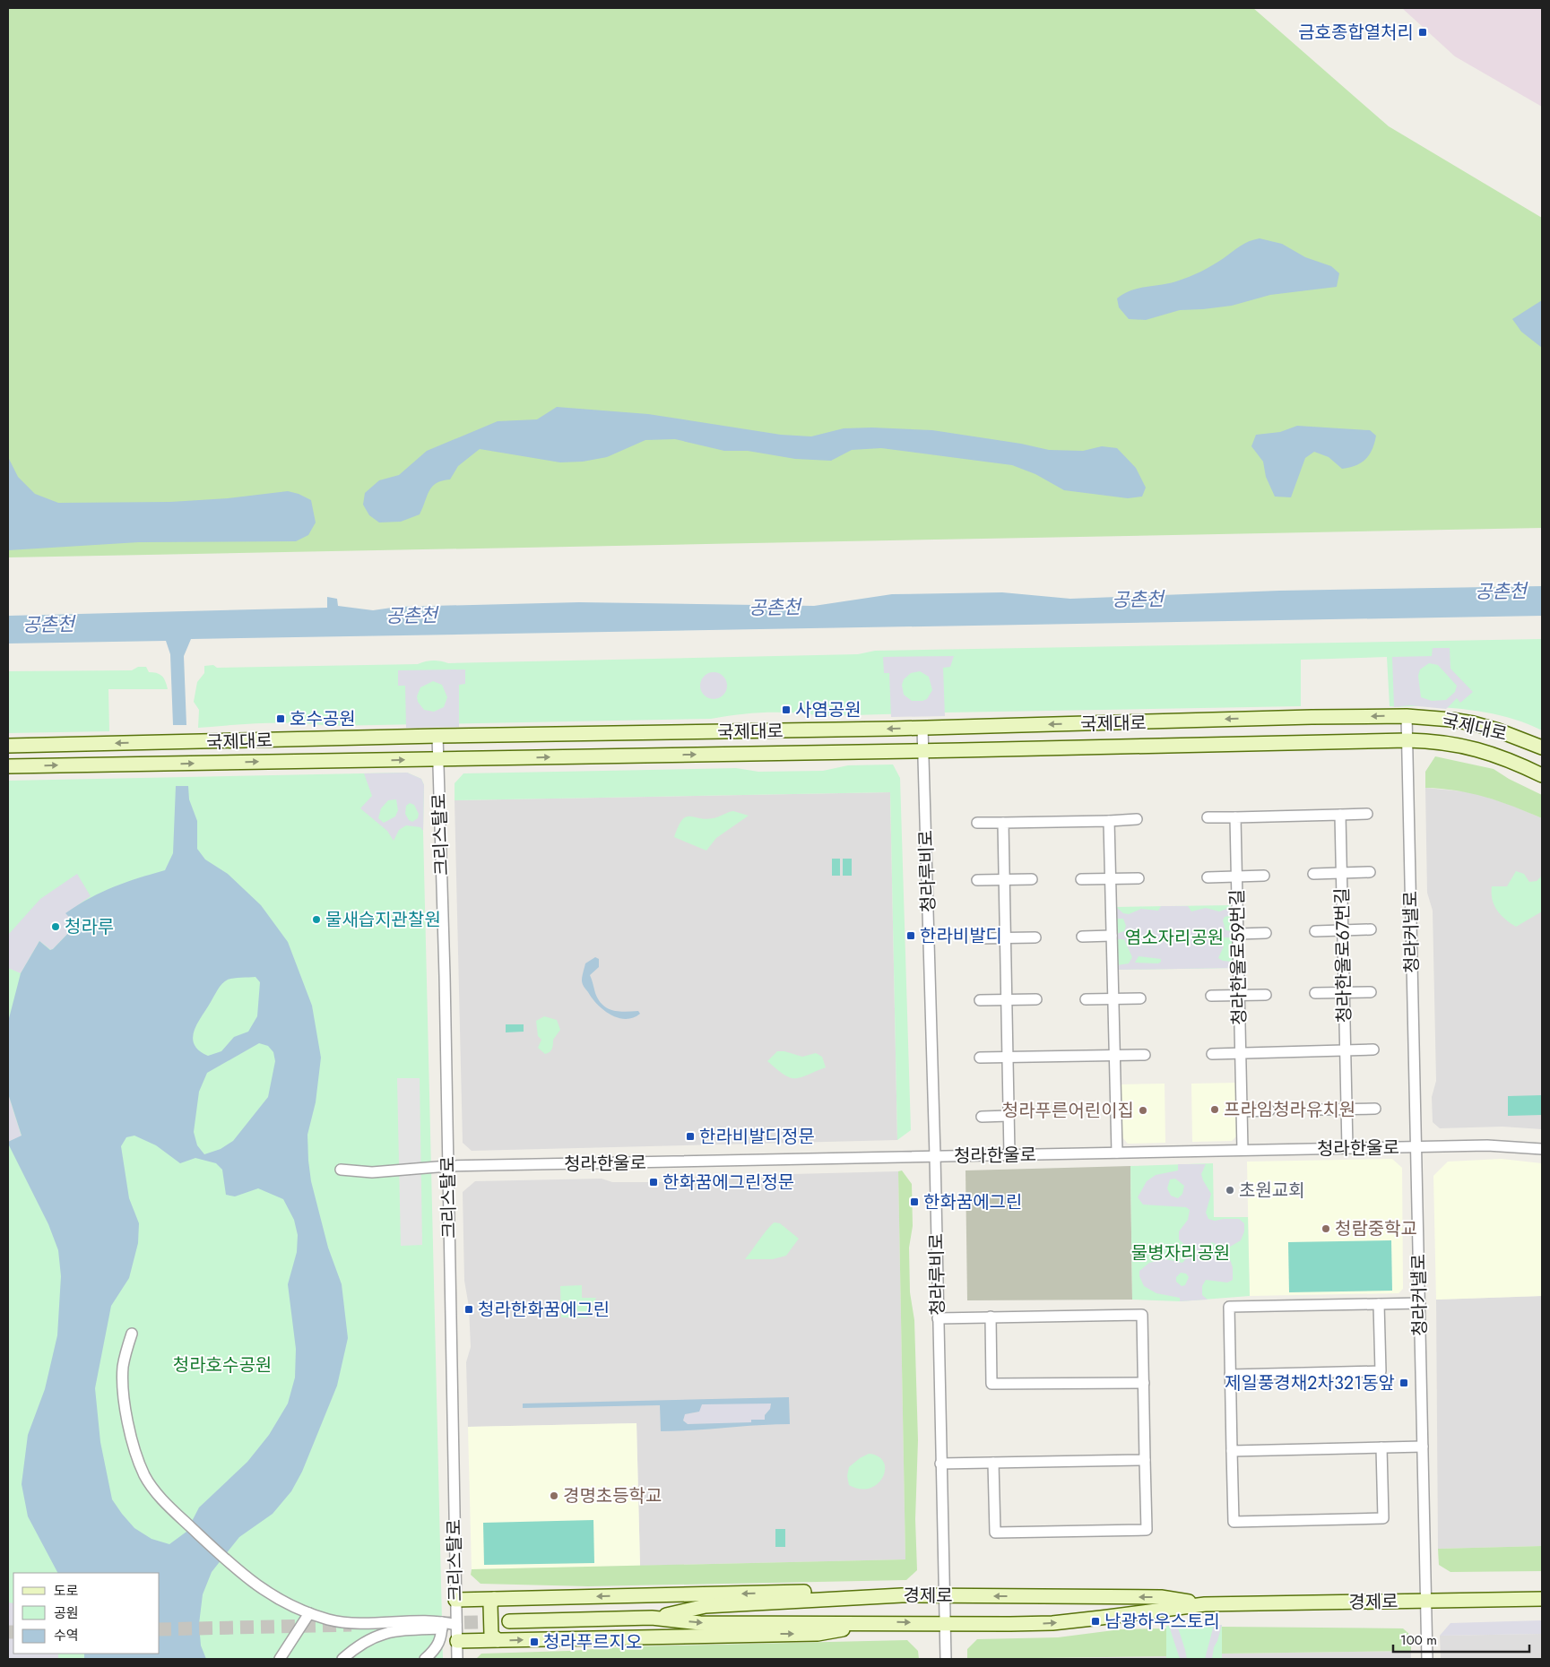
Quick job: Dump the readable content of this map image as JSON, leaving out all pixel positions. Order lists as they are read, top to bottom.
{
  "streets": {
    "main road": ["국제대로", "경제로"],
    "street": [
      "크리스탈로",
      "청라루비로",
      "청라커낼로",
      "청라한울로67번길",
      "청라한울로59번길",
      "청라한울로"
    ]
  },
  "crossings": [
    ["국제대로", "크리스탈로"],
    ["국제대로", "청라루비로"],
    ["국제대로", "청라커낼로"],
    ["크리스탈로", "청라한울로"],
    ["청라루비로", "청라한울로"],
    ["청라루비로", "경제로"],
    ["청라커낼로", "청라한울로"],
    ["청라커낼로", "경제로"],
    ["청라한울로67번길", "청라한울로"],
    ["청라한울로59번길", "청라한울로"]
  ],
  "water": ["공촌천"],
  "parks": ["염소자리공원", "물병자리공원", "청라호수공원"],
  "places": {
    "transit": [
      "금호종합열처리",
      "사염공원",
      "호수공원",
      "한라비발디",
      "한라비발디정문",
      "한화꿈에그린정문",
      "한화꿈에그린",
      "청라한화꿈에그린",
      "제일풍경채2차321동앞",
      "남광하우스토리",
      "청라푸르지오"
    ],
    "other": [
      "물새습지관찰원",
      "청라루",
      "프라임청라유치원",
      "청라푸른어린이집",
      "초원교회",
      "청람중학교",
      "경명초등학교"
    ]
  },
  "legend": ["도로", "공원", "수역"],
  "scale_bar": "100 m"
}
